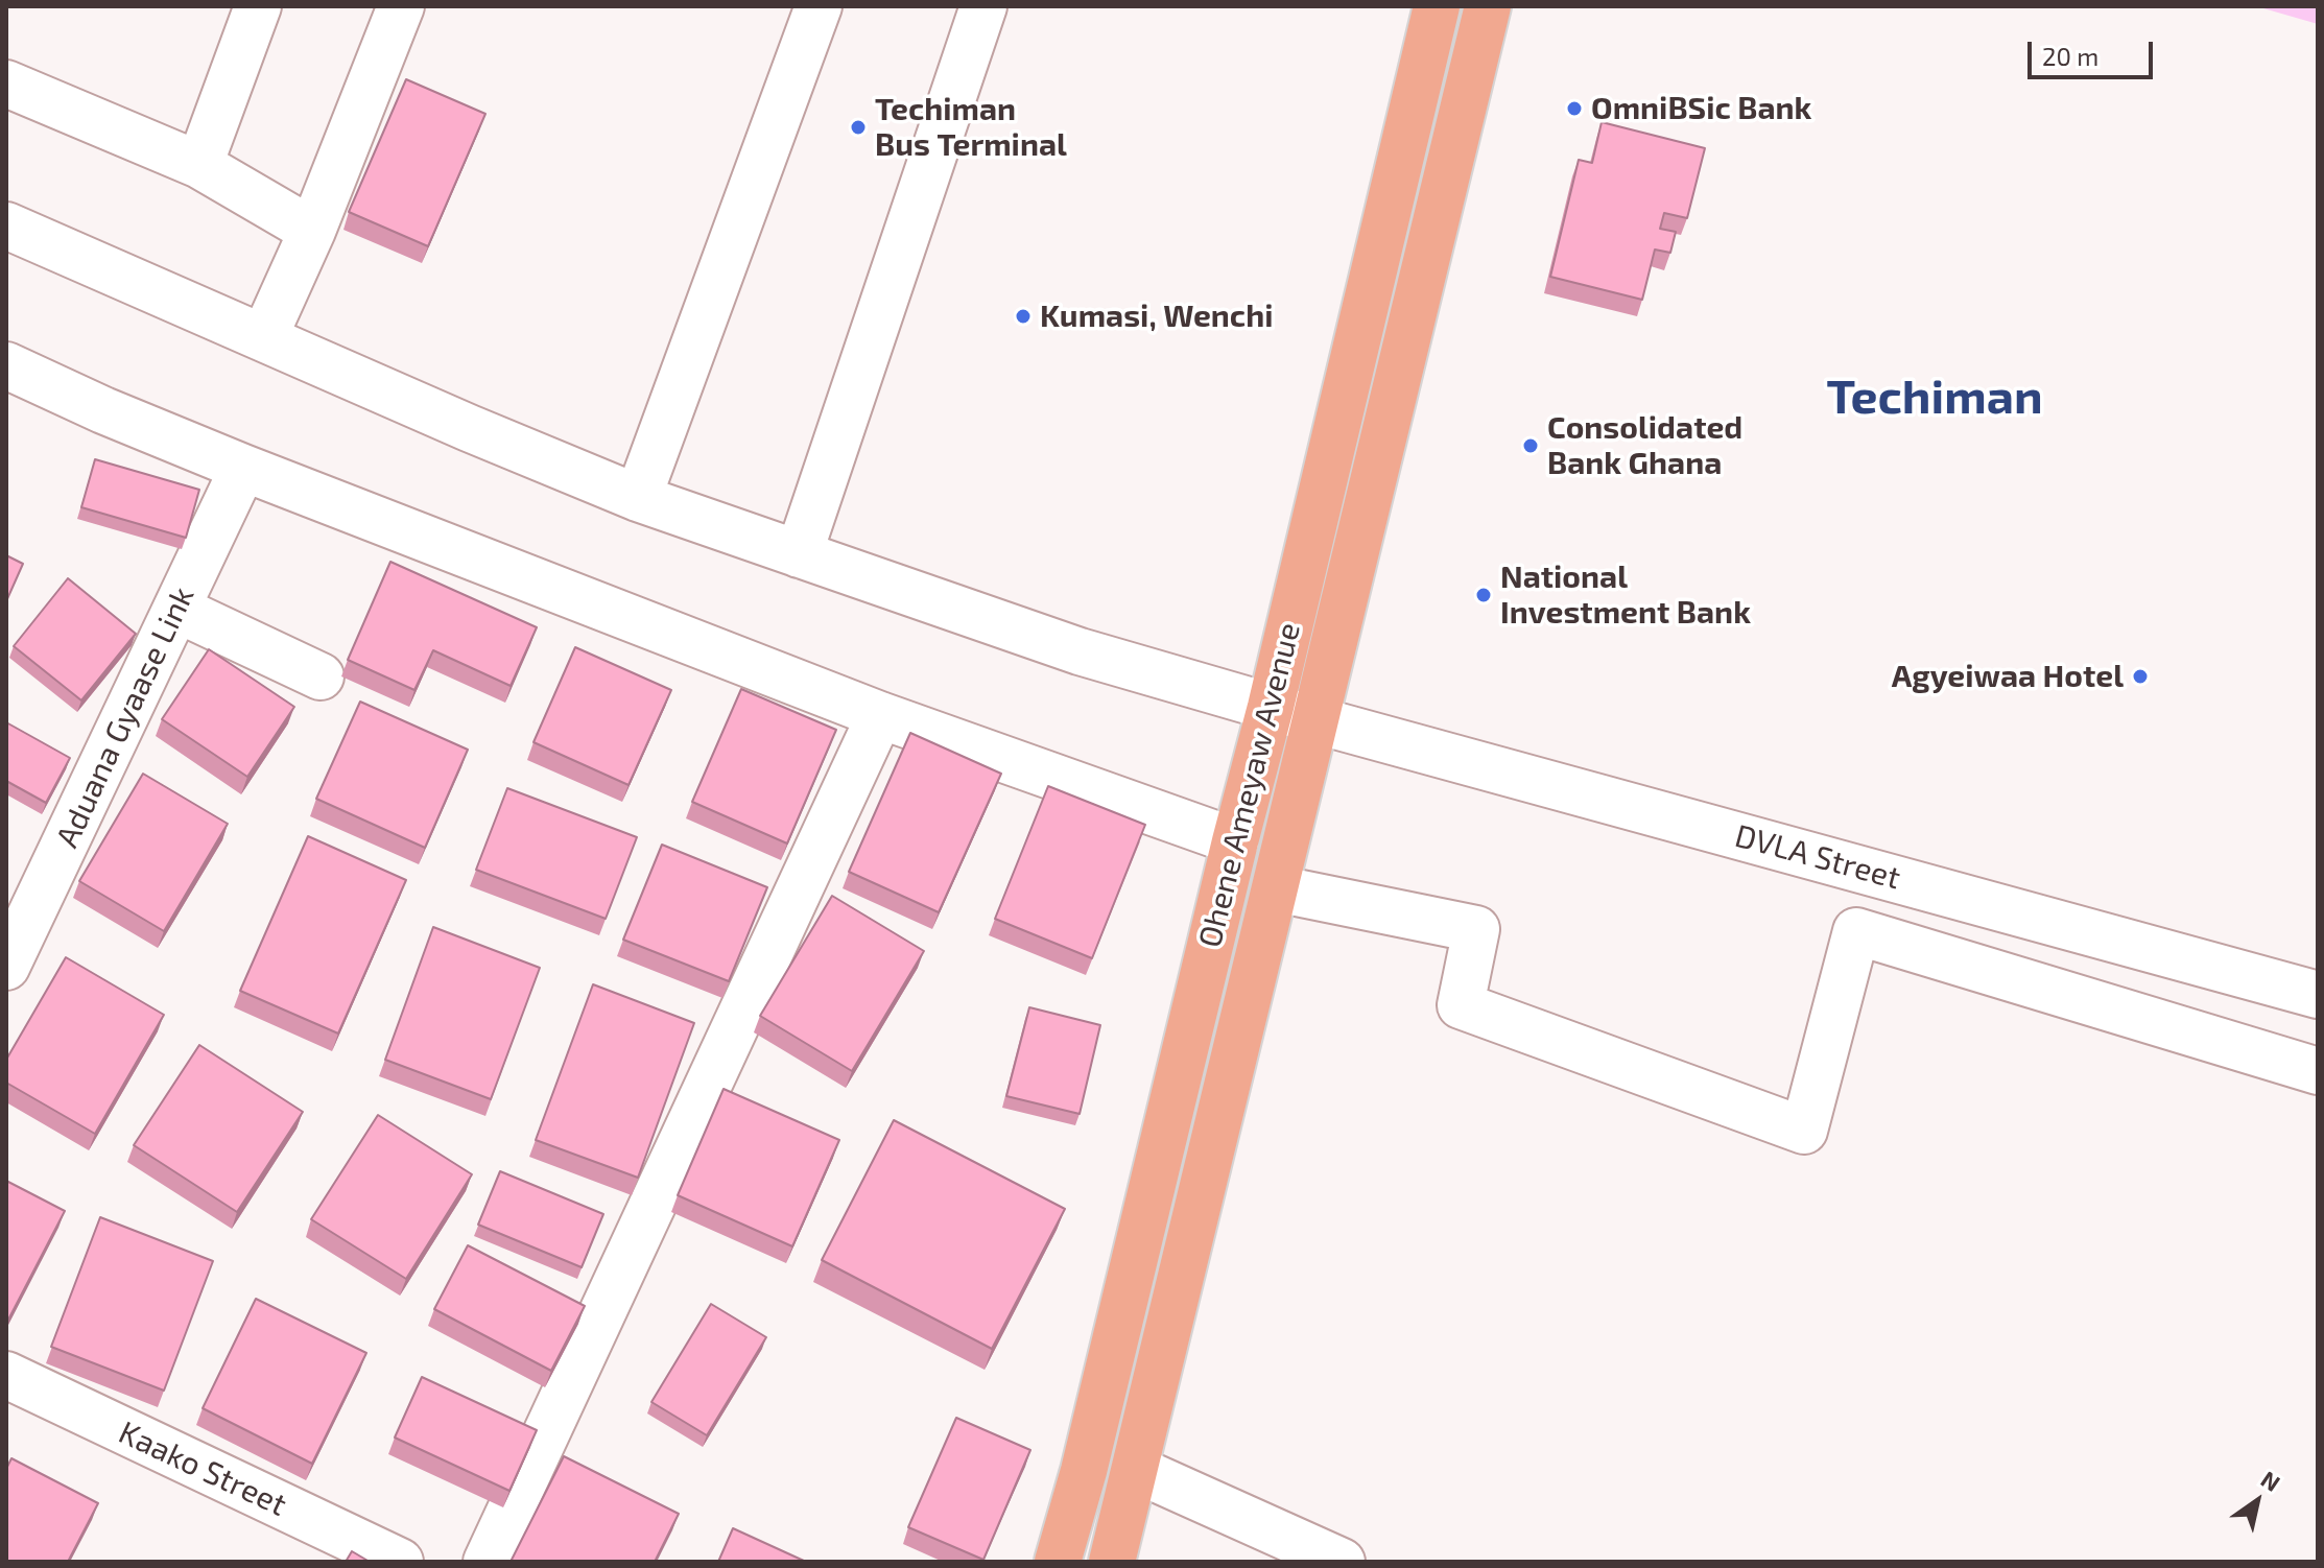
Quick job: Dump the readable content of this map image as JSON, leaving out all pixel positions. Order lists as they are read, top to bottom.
{
  "streets": {
    "highway": ["Ohene Ameyaw Avenue"],
    "street": ["Aduana Gyaase Link", "DVLA Street", "Kaako Street"]
  },
  "crossings": [
    ["Ohene Ameyaw Avenue", "DVLA Street"]
  ],
  "districts": ["Techiman"],
  "places": [
    "OmniBSic Bank",
    "Techiman Bus Terminal",
    "Kumasi, Wenchi",
    "Consolidated Bank Ghana",
    "National Investment Bank",
    "Agyeiwaa Hotel"
  ],
  "scale_bar": "20 m",
  "north": "top right"
}
